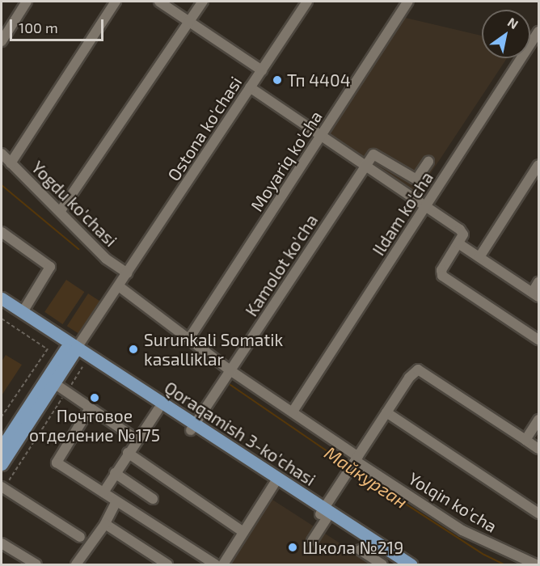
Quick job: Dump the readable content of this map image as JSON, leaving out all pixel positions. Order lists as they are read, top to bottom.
{
  "streets": {
    "main road": ["Qoraqamish 3-ko'chasi"],
    "street": [
      "Ostona ko'chasi",
      "Moyariq ko'cha",
      "Yogdu ko'chasi",
      "Ildam ko'cha",
      "Kamolot ko'cha",
      "Yolqin ko'cha"
    ]
  },
  "crossings": [
    ["Ostona ko'chasi", "Yogdu ko'chasi"],
    ["Ostona ko'chasi", "Qoraqamish 3-ko'chasi"],
    ["Ostona ko'chasi", "Yolqin ko'cha"],
    ["Moyariq ko'cha", "Yolqin ko'cha"],
    ["Ildam ko'cha", "Yolqin ko'cha"],
    ["Kamolot ko'cha", "Qoraqamish 3-ko'chasi"],
    ["Kamolot ko'cha", "Yolqin ko'cha"]
  ],
  "water": ["Майкурган"],
  "places": [
    "Тп 4404",
    "Surunkali Somatik kasalliklar",
    "Почтовое отделение №175",
    "Школа №219"
  ],
  "scale_bar": "100 m",
  "north": "top right"
}
